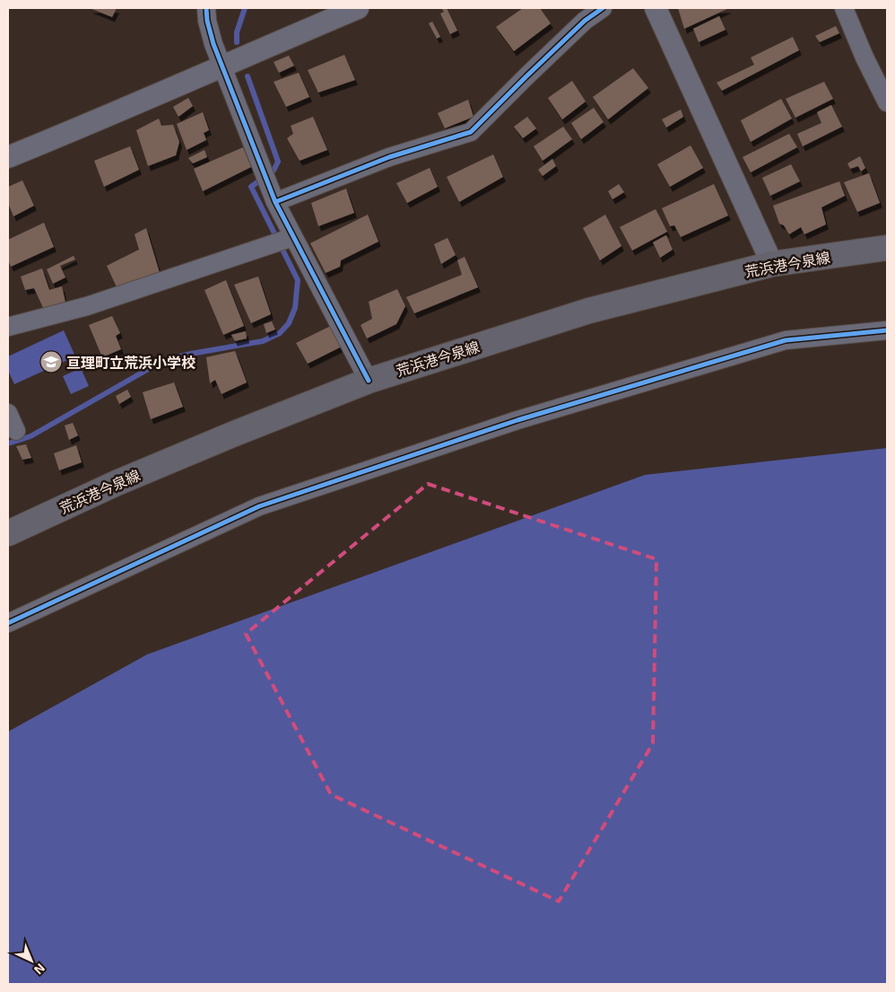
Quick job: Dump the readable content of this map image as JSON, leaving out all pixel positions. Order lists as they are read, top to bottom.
{
  "streets": {
    "main road": ["荒浜港今泉線"]
  },
  "places": {
    "school or university": ["亘理町立荒浜小学校"]
  },
  "north": "bottom right"
}
